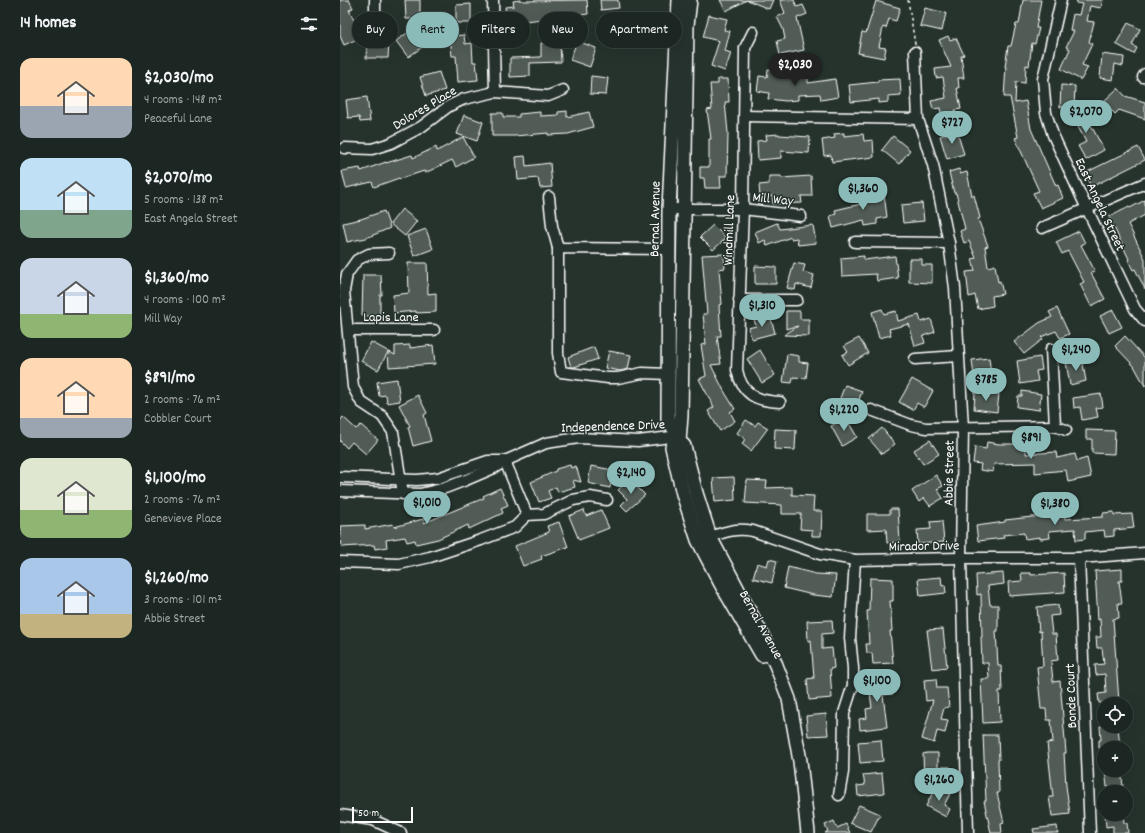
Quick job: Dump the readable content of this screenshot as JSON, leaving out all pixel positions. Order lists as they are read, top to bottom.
{
  "streets": {
    "main road": ["Bernal Avenue"],
    "street": [
      "Dolores Place",
      "Mill Way",
      "East Angela Street",
      "Windmill Lane",
      "Lapis Lane",
      "Independence Drive",
      "Abbie Street",
      "Mirador Drive",
      "Bonde Court"
    ]
  },
  "crossings": [
    ["Mill Way", "Bernal Avenue"],
    ["Mill Way", "Windmill Lane"],
    ["Bernal Avenue", "Independence Drive"],
    ["Bernal Avenue", "Mirador Drive"],
    ["Abbie Street", "Mirador Drive"],
    ["Mirador Drive", "Bonde Court"]
  ],
  "scale_bar": "50 m",
  "page": {
    "heading": "14 homes",
    "chip": [
      "Buy",
      "Rent",
      "Filters",
      "New",
      "Apartment"
    ],
    "list": [
      {
        "name": "$2,030/mo",
        "note": "4 rooms · 148 m² · Peaceful Lane"
      },
      {
        "name": "$2,070/mo",
        "note": "5 rooms · 138 m² · East Angela Street"
      },
      {
        "name": "$1,360/mo",
        "note": "4 rooms · 100 m² · Mill Way"
      },
      {
        "name": "$891/mo",
        "note": "2 rooms · 76 m² · Cobbler Court"
      },
      {
        "name": "$1,100/mo",
        "note": "2 rooms · 76 m² · Genevieve Place"
      },
      {
        "name": "$1,260/mo",
        "note": "3 rooms · 101 m² · Abbie Street"
      }
    ],
    "price": [
      "$2,030",
      "$2,070",
      "$727",
      "$1,360",
      "$1,310",
      "$1,240",
      "$785",
      "$1,220",
      "$891",
      "$2,140",
      "$1,010",
      "$1,380",
      "$1,100",
      "$1,260"
    ],
    "map_buttons": ["+", "−"],
    "scale": "50 m"
  }
}
